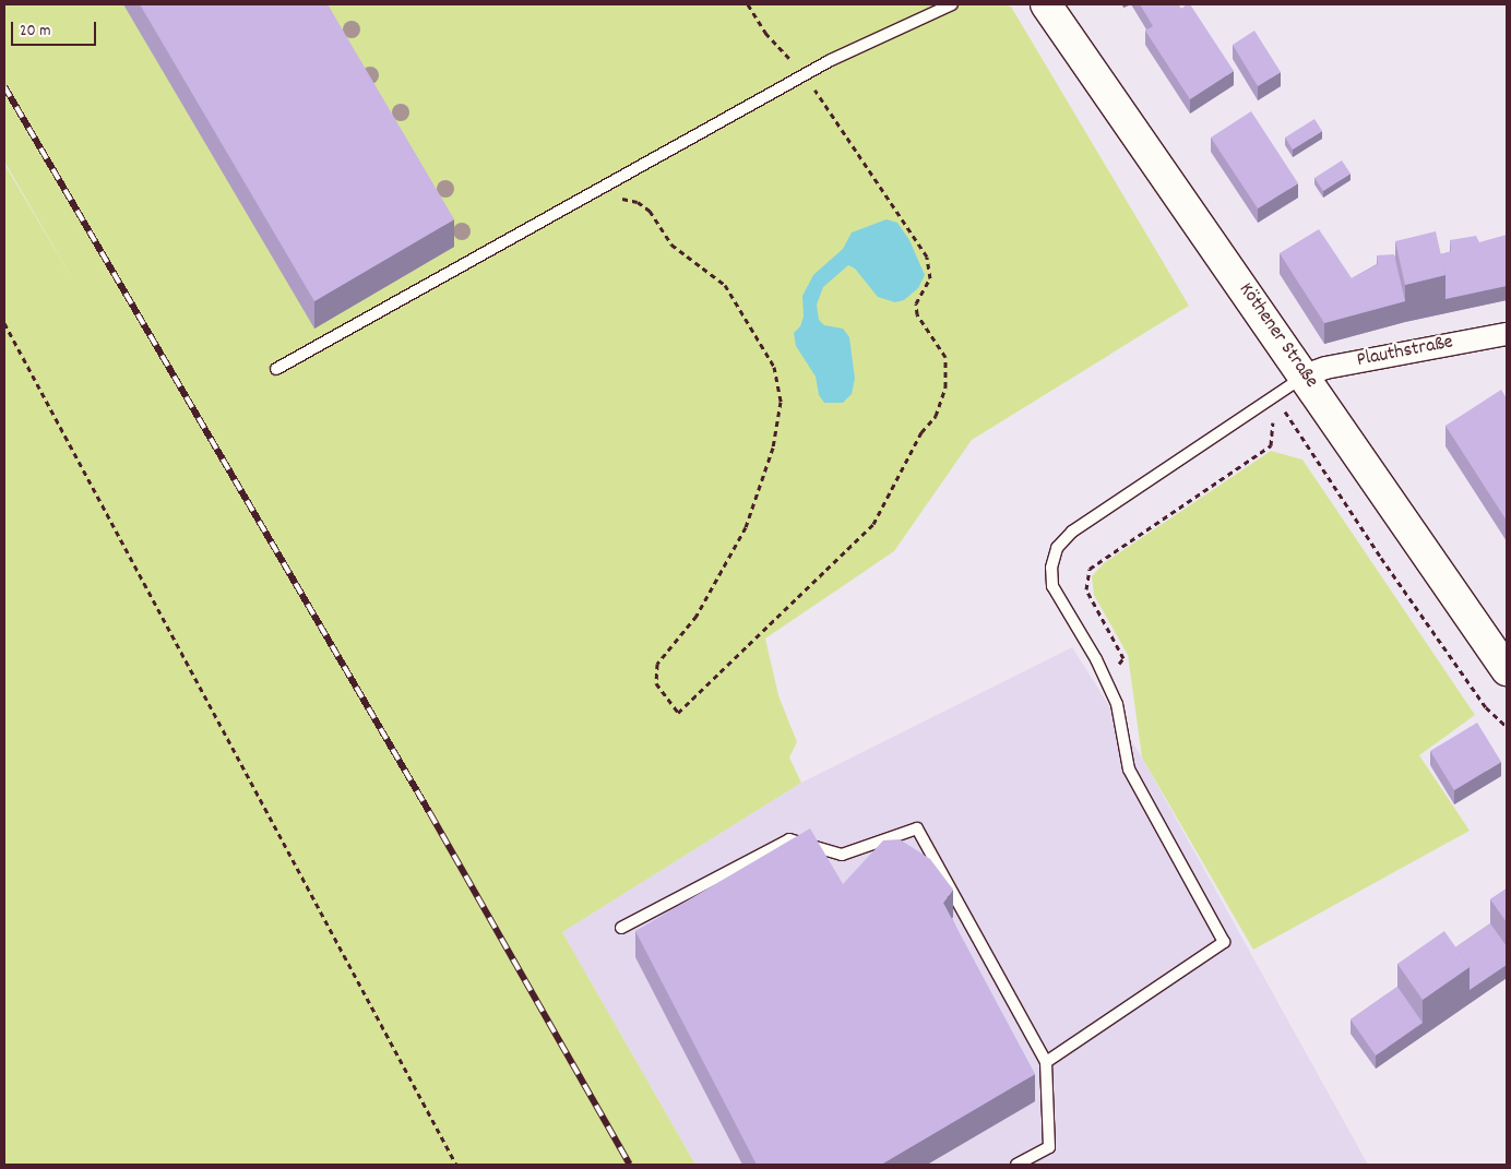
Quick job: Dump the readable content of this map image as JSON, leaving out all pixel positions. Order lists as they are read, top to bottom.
{
  "streets": {
    "main road": ["Köthener Straße"],
    "street": ["Plauthstraße"]
  },
  "crossings": [
    ["Köthener Straße", "Plauthstraße"]
  ],
  "scale_bar": "20 m"
}
